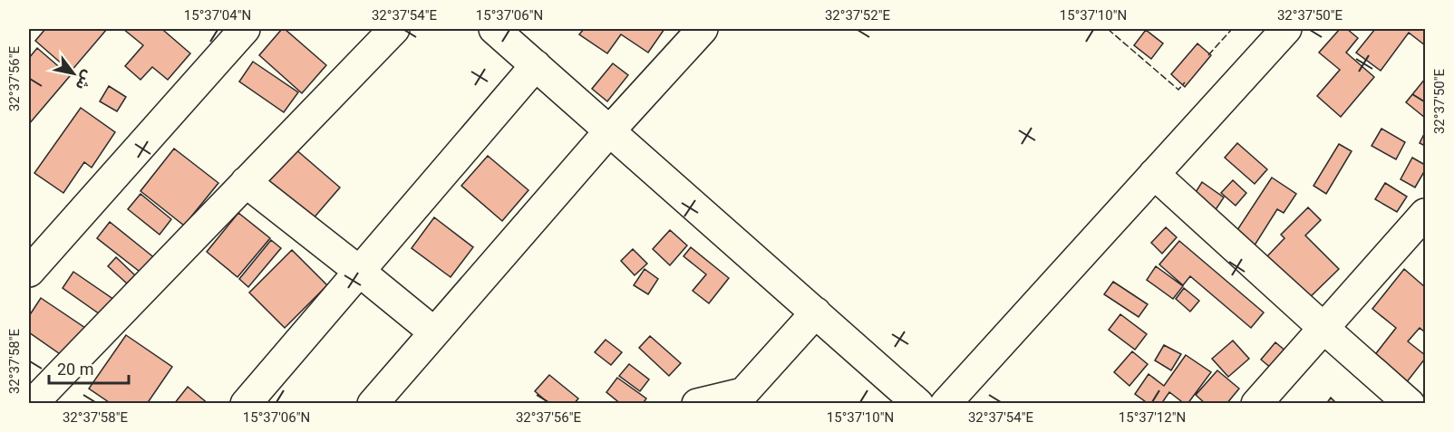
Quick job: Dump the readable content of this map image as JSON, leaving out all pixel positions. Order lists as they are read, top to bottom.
{
  "scale_bar": "20 m",
  "north": "bottom right",
  "coordinates": [
    "15°37'04\"N",
    "32°37'54\"E",
    "15°37'06\"N",
    "32°37'52\"E",
    "15°37'10\"N",
    "32°37'50\"E",
    "32°37'56\"E",
    "32°37'58\"E",
    "15°37'12\"N"
  ]
}
